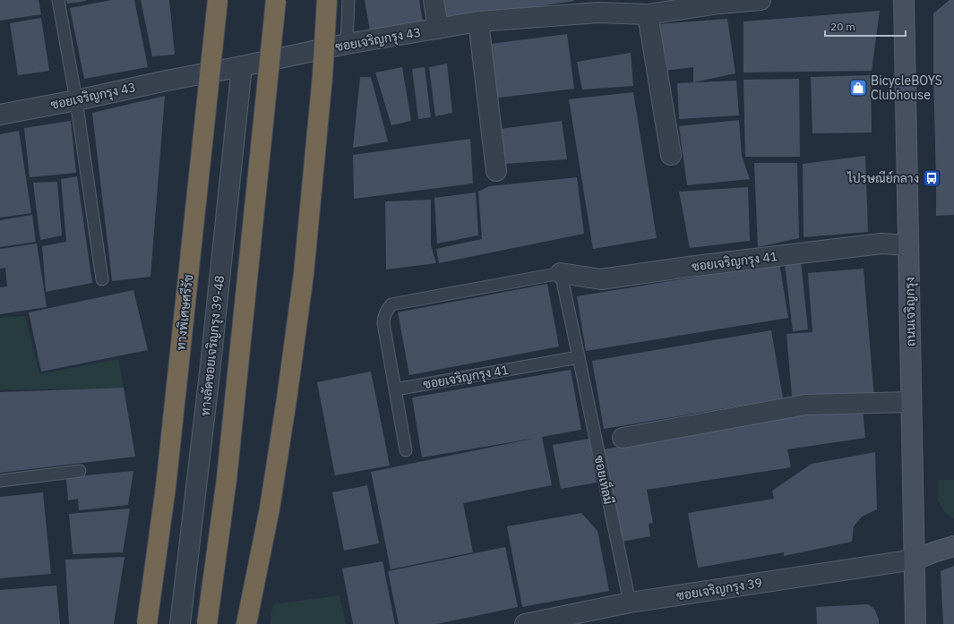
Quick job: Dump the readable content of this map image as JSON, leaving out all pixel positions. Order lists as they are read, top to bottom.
{
  "streets": {
    "highway": ["ทางพิเศษศรีรัช"],
    "main road": ["ถนนเจริญกรุง"],
    "street": [
      "ซอยเจริญกรุง 43",
      "ซอยเจริญกรุง 41",
      "ทางลัดซอยเจริญกรุง 39-48",
      "ซอยเจริญกรุง 39"
    ],
    "lane": ["ซอยเท็ลมี"]
  },
  "crossings": [
    ["ซอยเจริญกรุง 43", "ทางลัดซอยเจริญกรุง 39-48"],
    ["ซอยเจริญกรุง 41", "ถนนเจริญกรุง"],
    ["ซอยเจริญกรุง 41", "ซอยเท็ลมี"],
    ["ถนนเจริญกรุง", "ซอยเจริญกรุง 39"],
    ["ซอยเท็ลมี", "ซอยเจริญกรุง 39"]
  ],
  "places": {
    "shop": ["BicycleBOYS Clubhouse"],
    "bus stop": ["ไปรษณีย์กลาง"]
  },
  "scale_bar": "20 m"
}
